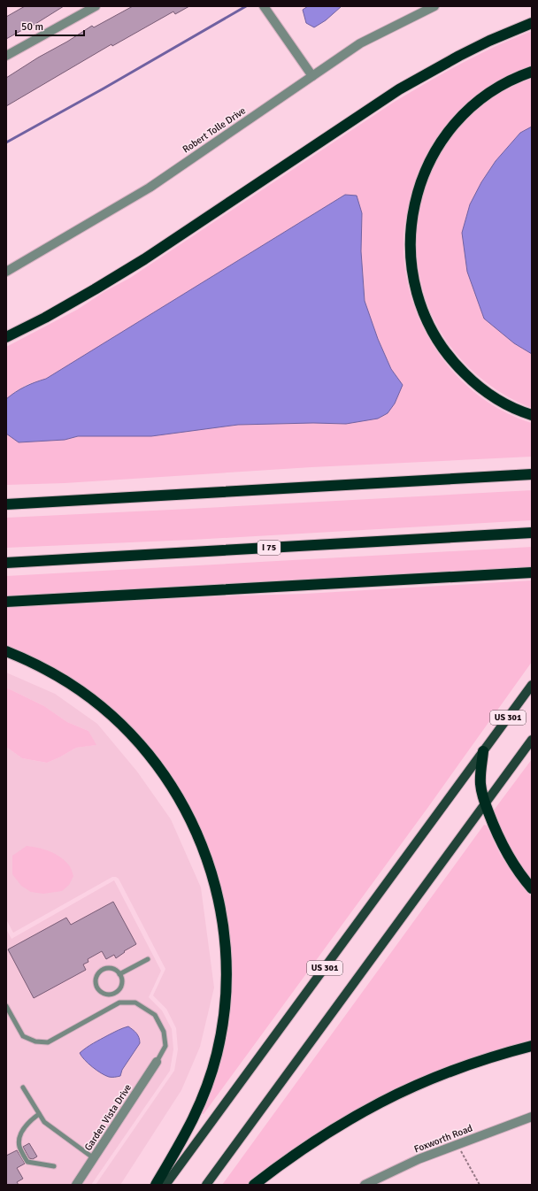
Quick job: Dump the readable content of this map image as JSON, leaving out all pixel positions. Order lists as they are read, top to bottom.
{
  "streets": {
    "highway": ["I 75"],
    "main road": ["US 301"],
    "street": ["Robert Tolle Drive", "Garden Vista Drive", "Foxworth Road"]
  },
  "scale_bar": "50 m"
}
